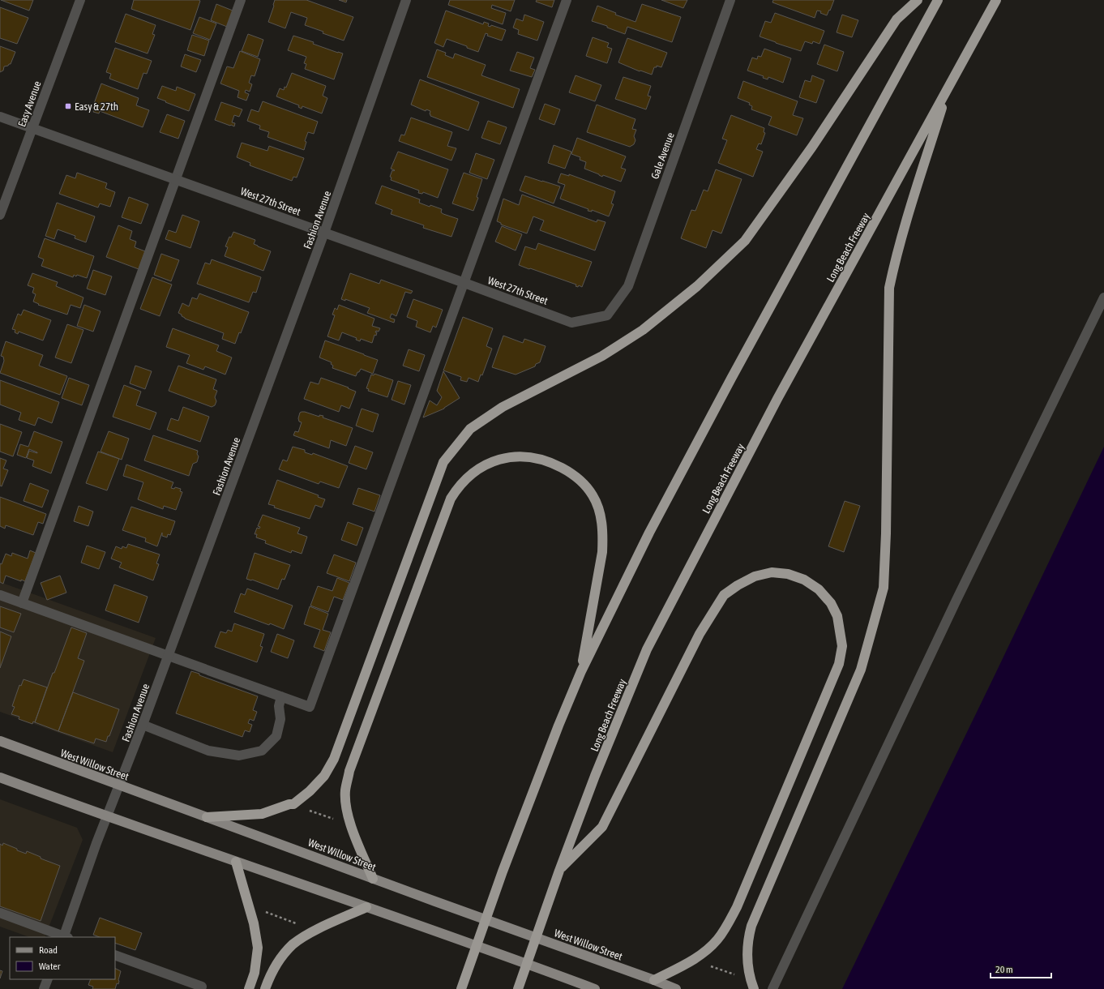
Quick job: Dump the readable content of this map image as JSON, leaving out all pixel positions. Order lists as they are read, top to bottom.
{
  "streets": {
    "highway": ["Long Beach Freeway"],
    "main road": ["West Willow Street"],
    "street": [
      "Easy Avenue",
      "Gale Avenue",
      "West 27th Street",
      "Fashion Avenue"
    ]
  },
  "crossings": [
    ["Easy Avenue", "West 27th Street"],
    ["Gale Avenue", "West 27th Street"],
    ["West 27th Street", "Fashion Avenue"],
    ["Fashion Avenue", "West Willow Street"]
  ],
  "places": {
    "transit": ["Easy & 27th"]
  },
  "legend": ["Road", "Water"],
  "scale_bar": "20 m"
}
